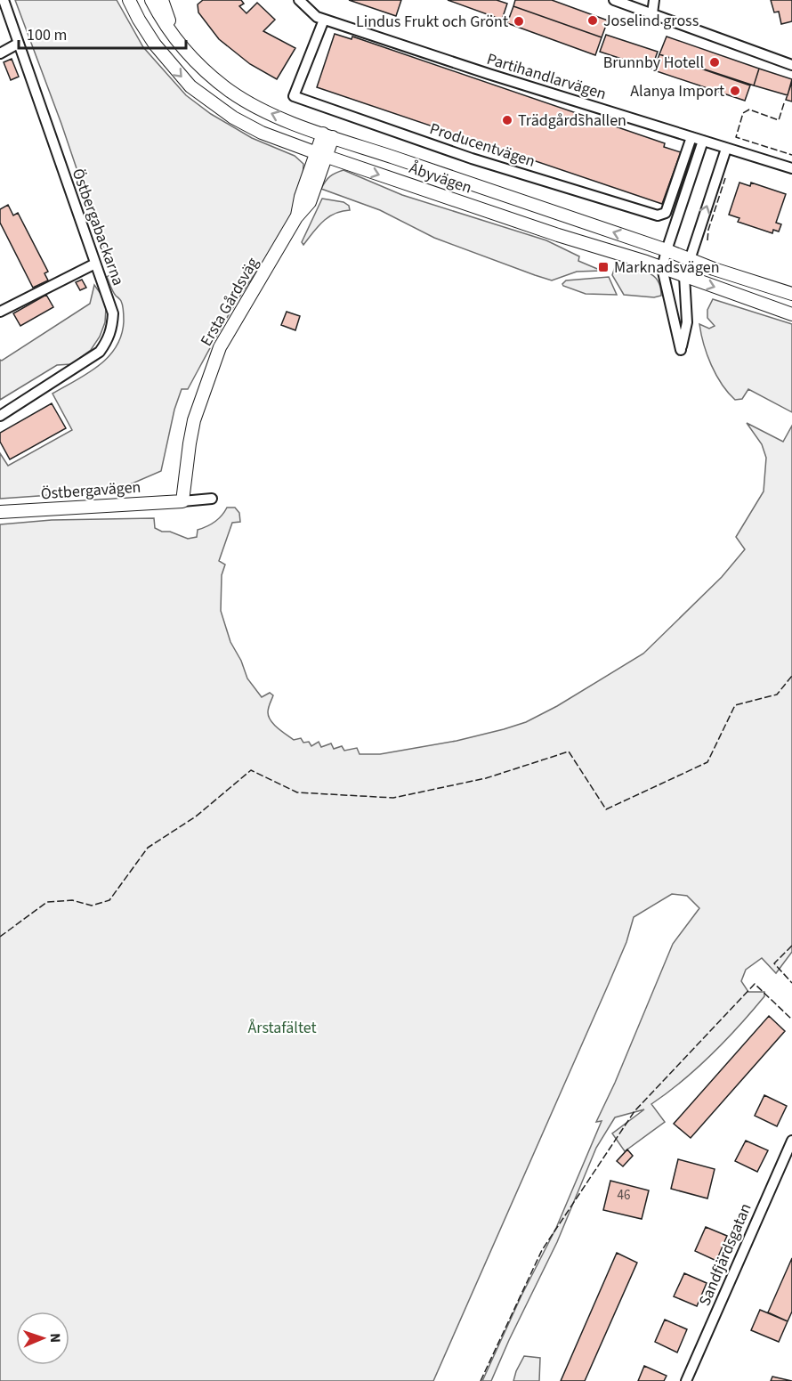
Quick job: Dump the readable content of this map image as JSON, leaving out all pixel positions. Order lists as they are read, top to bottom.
{
  "streets": {
    "street": [
      "Partihandlarvägen",
      "Producentvägen",
      "Åbyvägen",
      "Östbergabackarna",
      "Ersta Gårdsväg",
      "Östbergavägen",
      "Sandfjärdsgatan"
    ]
  },
  "crossings": [
    ["Partihandlarvägen", "Producentvägen"],
    ["Åbyvägen", "Ersta Gårdsväg"],
    ["Ersta Gårdsväg", "Östbergavägen"]
  ],
  "parks": ["Årstafältet"],
  "places": {
    "other": [
      "Joselind gross",
      "Lindus Frukt och Grönt",
      "Brunnby Hotell",
      "Alanya Import",
      "Trädgårdshallen"
    ],
    "transit": ["Marknadsvägen"]
  },
  "house_numbers": ["46"],
  "scale_bar": "100 m",
  "north": "right"
}
